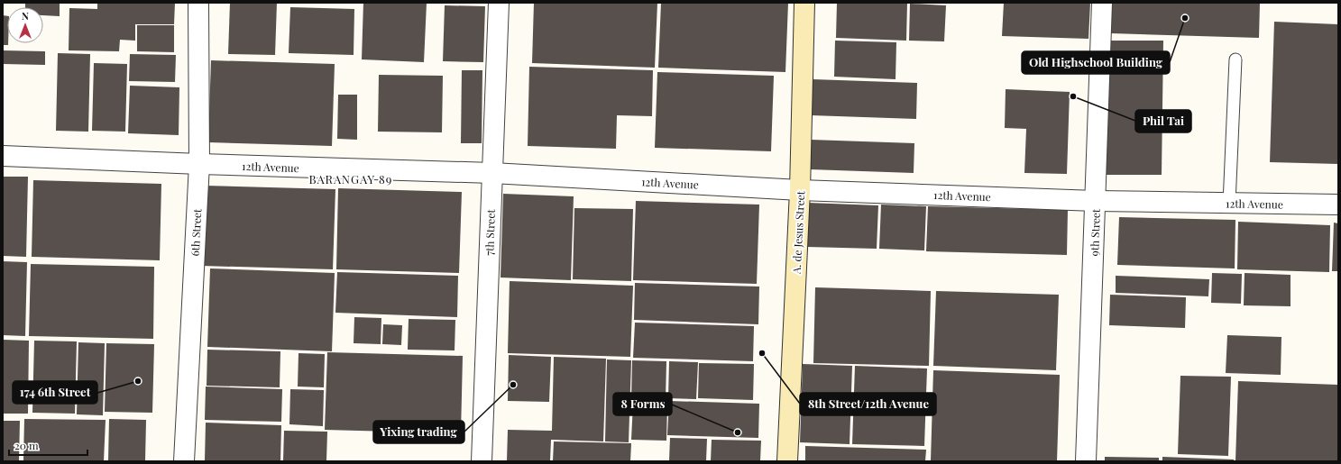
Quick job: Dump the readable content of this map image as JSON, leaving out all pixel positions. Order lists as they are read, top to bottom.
{
  "streets": {
    "main road": ["A. de Jesus Street"],
    "street": [
      "12th Avenue",
      "6th Street",
      "7th Street",
      "9th Street"
    ]
  },
  "crossings": [
    ["12th Avenue", "6th Street"],
    ["12th Avenue", "7th Street"],
    ["12th Avenue", "A. de Jesus Street"],
    ["12th Avenue", "9th Street"]
  ],
  "districts": ["BARANGAY 89"],
  "places": [
    "Old Highschool Building",
    "Phil Tai",
    "8th Street/12th Avenue",
    "174 6th Street",
    "Yixing trading",
    "8 Forms"
  ],
  "scale_bar": "20 m",
  "north": "top"
}
